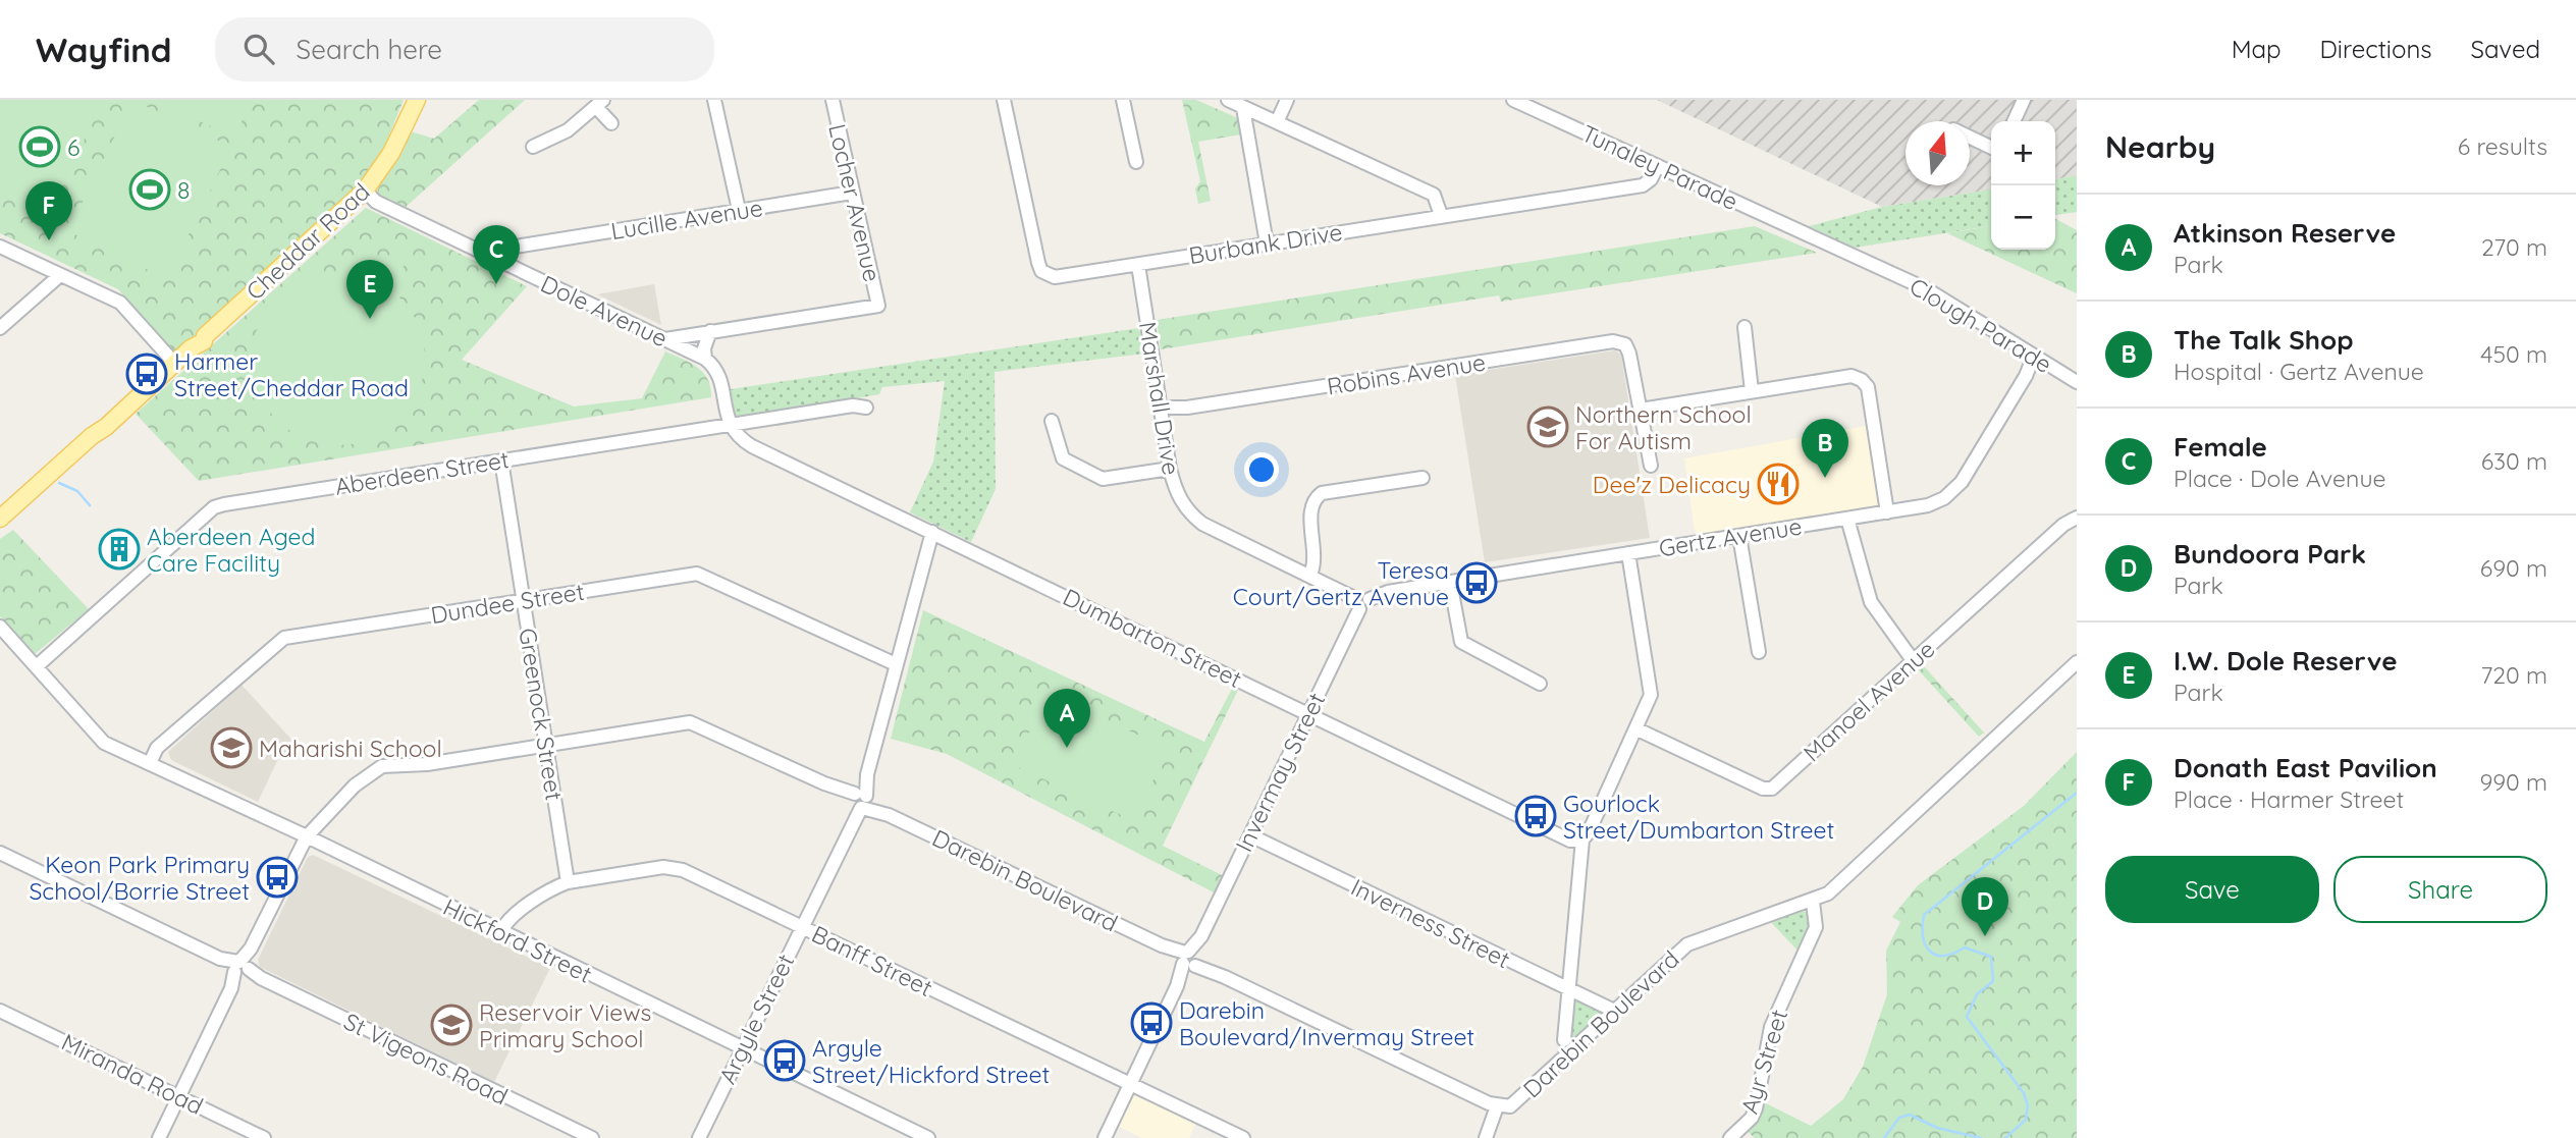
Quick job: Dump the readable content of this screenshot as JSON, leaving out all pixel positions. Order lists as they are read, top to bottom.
{
  "streets": {
    "main road": ["Cheddar Road"],
    "street": [
      "Tunaley Parade",
      "Locher Avenue",
      "Lucille Avenue",
      "Burbank Drive",
      "Dole Avenue",
      "Clough Parade",
      "Robins Avenue",
      "Marshall Drive",
      "Aberdeen Street",
      "Gertz Avenue",
      "Dundee Street",
      "Dumbarton Street",
      "Manoel Avenue",
      "Greenock Street",
      "Invermay Street",
      "Darebin Boulevard",
      "Inverness Street",
      "Hickford Street",
      "Banff Street",
      "Argyle Street",
      "St Vigeons Road",
      "Ayr Street",
      "Miranda Road"
    ]
  },
  "crossings": [
    ["Tunaley Parade", "Burbank Drive"],
    ["Tunaley Parade", "Clough Parade"],
    ["Locher Avenue", "Lucille Avenue"],
    ["Locher Avenue", "Dole Avenue"],
    ["Lucille Avenue", "Dole Avenue"],
    ["Cheddar Road", "Dole Avenue"],
    ["Burbank Drive", "Marshall Drive"],
    ["Clough Parade", "Gertz Avenue"],
    ["Robins Avenue", "Marshall Drive"],
    ["Marshall Drive", "Gertz Avenue"],
    ["Marshall Drive", "Invermay Street"],
    ["Aberdeen Street", "Dumbarton Street"],
    ["Aberdeen Street", "Greenock Street"],
    ["Aberdeen Street", "Hickford Street"],
    ["Gertz Avenue", "Invermay Street"],
    ["Dundee Street", "Greenock Street"],
    ["Dundee Street", "Hickford Street"],
    ["Dundee Street", "Argyle Street"],
    ["Dumbarton Street", "Invermay Street"],
    ["Dumbarton Street", "Argyle Street"],
    ["Greenock Street", "Darebin Boulevard"],
    ["Greenock Street", "Banff Street"],
    ["Invermay Street", "Darebin Boulevard"],
    ["Invermay Street", "Inverness Street"],
    ["Invermay Street", "Banff Street"],
    ["Darebin Boulevard", "Inverness Street"],
    ["Darebin Boulevard", "Hickford Street"],
    ["Darebin Boulevard", "Argyle Street"],
    ["Darebin Boulevard", "St Vigeons Road"],
    ["Darebin Boulevard", "Ayr Street"],
    ["Hickford Street", "Banff Street"],
    ["Hickford Street", "Argyle Street"],
    ["Banff Street", "Argyle Street"]
  ],
  "places": {
    "sports": ["6", "8"],
    "bus stop": [
      "Harmer Street/Cheddar Road",
      "Teresa Court/Gertz Avenue",
      "Gourlock Street/Dumbarton Street",
      "Keon Park Primary School/Borrie Street",
      "Darebin Boulevard/Invermay Street",
      "Argyle Street/Hickford Street"
    ],
    "school or university": ["Northern School For Autism", "Maharishi School", "Reservoir Views Primary School"],
    "restaurant": ["Dee'z Delicacy"],
    "building": ["Aberdeen Aged Care Facility"]
  },
  "north": "top",
  "page": {
    "header": "Wayfind",
    "search": "Search here",
    "nav": ["Map", "Directions", "Saved"],
    "heading": ["Nearby", "6 results"],
    "map_buttons": ["+", "−"],
    "pins": [
      "F",
      "C",
      "E",
      "B",
      "A",
      "D"
    ],
    "list": [
      {
        "mark": "A",
        "name": "Atkinson Reserve",
        "note": "Park",
        "value": "270 m"
      },
      {
        "mark": "B",
        "name": "The Talk Shop",
        "note": "Hospital · Gertz Avenue",
        "value": "450 m"
      },
      {
        "mark": "C",
        "name": "Female",
        "note": "Place · Dole Avenue",
        "value": "630 m"
      },
      {
        "mark": "D",
        "name": "Bundoora Park",
        "note": "Park",
        "value": "690 m"
      },
      {
        "mark": "E",
        "name": "I.W. Dole Reserve",
        "note": "Park",
        "value": "720 m"
      },
      {
        "mark": "F",
        "name": "Donath East Pavilion",
        "note": "Place · Harmer Street",
        "value": "990 m"
      }
    ],
    "buttons": ["Save", "Share"]
  }
}
